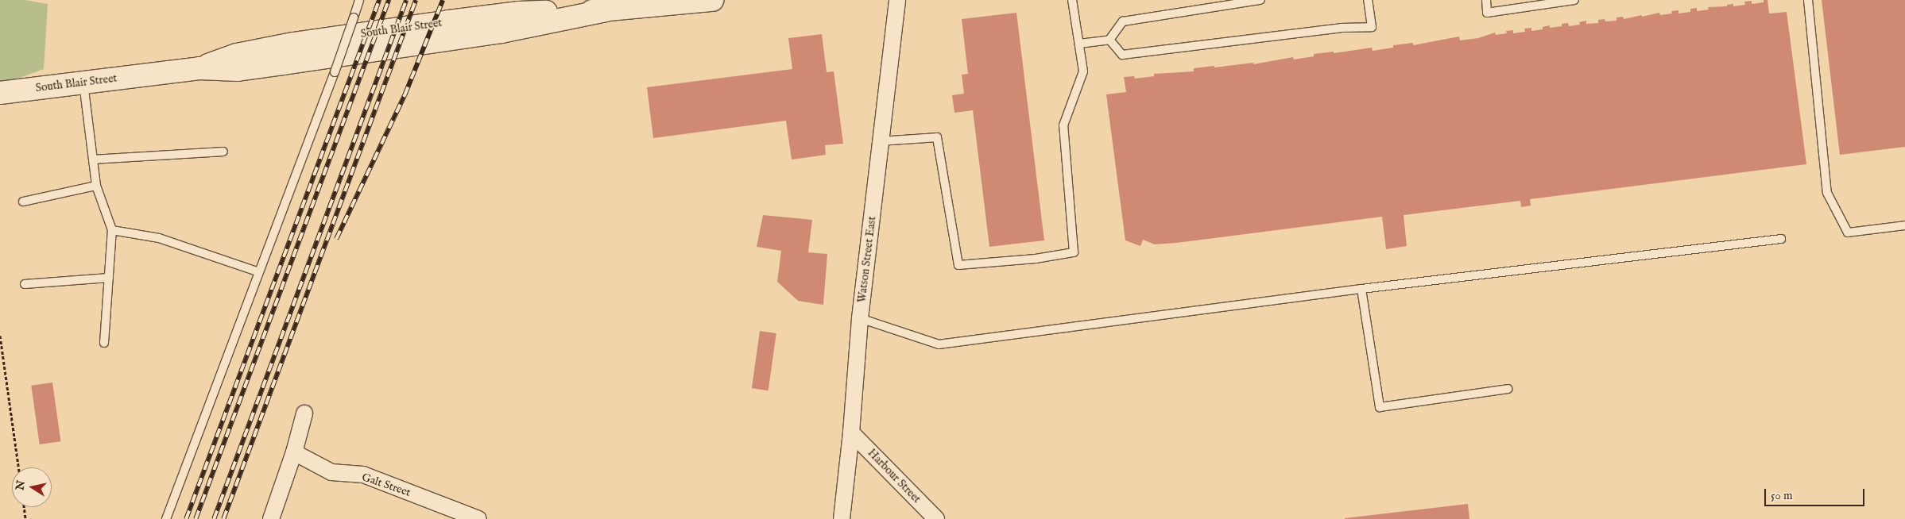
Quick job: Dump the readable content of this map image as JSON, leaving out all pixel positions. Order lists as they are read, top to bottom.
{
  "streets": {
    "street": [
      "South Blair Street",
      "Watson Street East",
      "Harbour Street",
      "Galt Street"
    ]
  },
  "crossings": [
    ["Watson Street East", "Harbour Street"]
  ],
  "scale_bar": "50 m",
  "north": "left"
}
